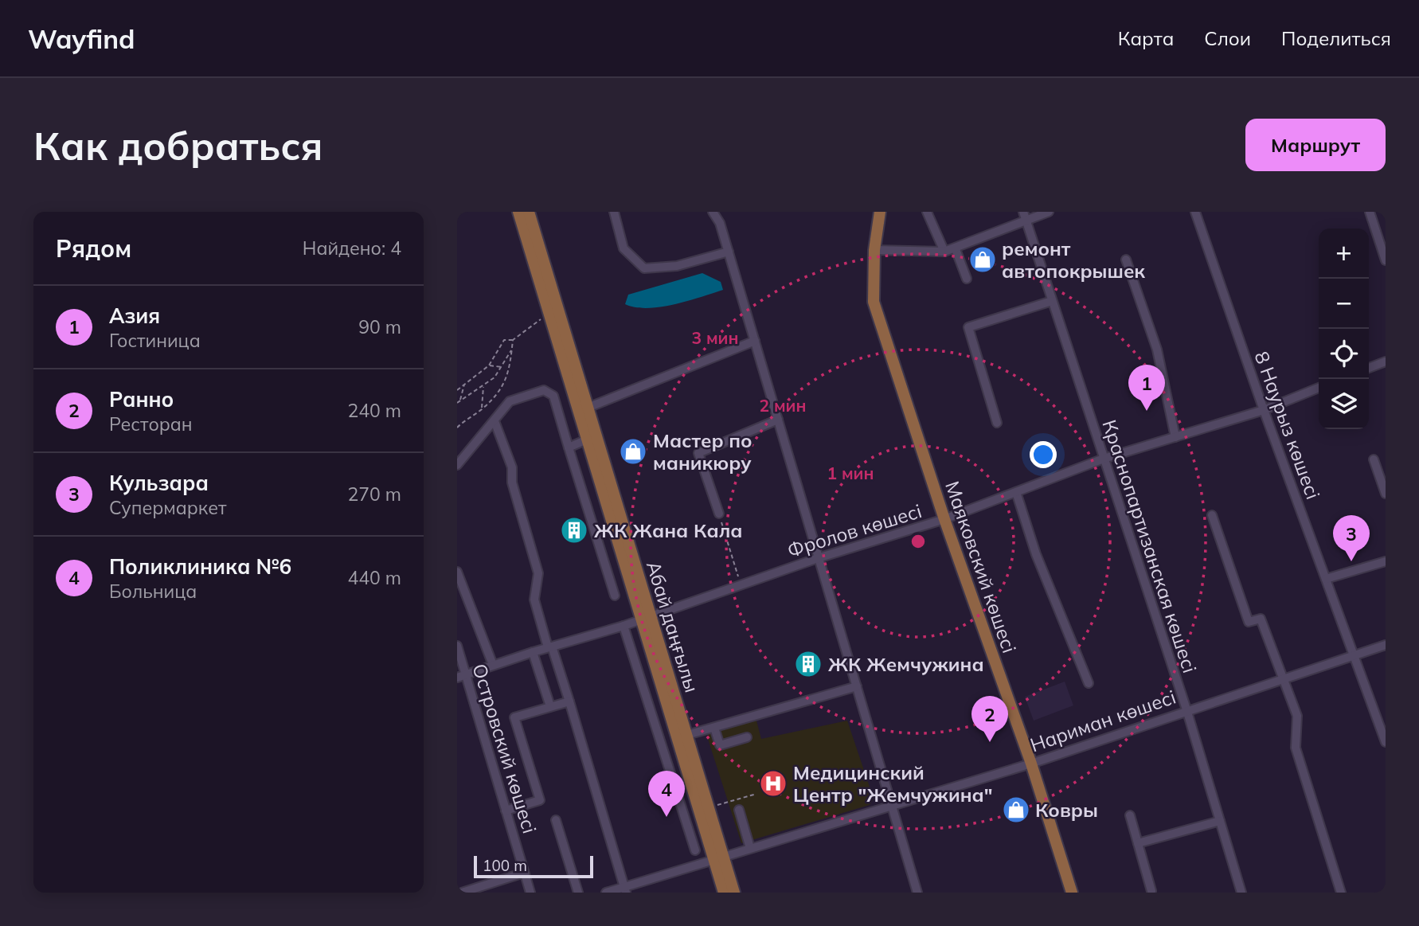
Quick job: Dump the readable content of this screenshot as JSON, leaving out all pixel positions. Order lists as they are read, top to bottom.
{
  "streets": {
    "main road": ["Маяковский көшесі", "Абай даңғылы"],
    "street": [
      "8 Наурыз көшесі",
      "Фролов көшесі",
      "Краснопартизанская көшесі",
      "Нариман көшесі",
      "Островский көшесі"
    ]
  },
  "crossings": [
    ["8 Наурыз көшесі", "Фролов көшесі"],
    ["8 Наурыз көшесі", "Нариман көшесі"],
    ["Фролов көшесі", "Краснопартизанская көшесі"],
    ["Фролов көшесі", "Маяковский көшесі"],
    ["Фролов көшесі", "Абай даңғылы"],
    ["Фролов көшесі", "Островский көшесі"],
    ["Краснопартизанская көшесі", "Нариман көшесі"],
    ["Маяковский көшесі", "Нариман көшесі"],
    ["Абай даңғылы", "Нариман көшесі"]
  ],
  "places": {
    "shop": ["ремонт автопокрышек", "Мастер по маникюру", "Ковры"],
    "building": ["ЖК Жана Кала", "ЖК Жемчужина"],
    "hospital": ["Медицинский Центр \"Жемчужина\""]
  },
  "scale_bar": "100 m",
  "page": {
    "header": "Wayfind",
    "nav": ["Карта", "Слои", "Поделиться"],
    "buttons": "Маршрут",
    "title": "Как добраться",
    "heading": ["Рядом", "Найдено: 4"],
    "map_buttons": ["+", "−"],
    "list": [
      {
        "mark": "1",
        "name": "Азия",
        "note": "Гостиница",
        "value": "90 m"
      },
      {
        "mark": "2",
        "name": "Ранно",
        "note": "Ресторан",
        "value": "240 m"
      },
      {
        "mark": "3",
        "name": "Кульзара",
        "note": "Супермаркет",
        "value": "270 m"
      },
      {
        "mark": "4",
        "name": "Поликлиника №6",
        "note": "Больница",
        "value": "440 m"
      }
    ],
    "pins": [
      "1",
      "3",
      "2",
      "4"
    ],
    "scale": "100 m"
  },
  "rings": ["3 мин", "2 мин", "1 мин"]
}
